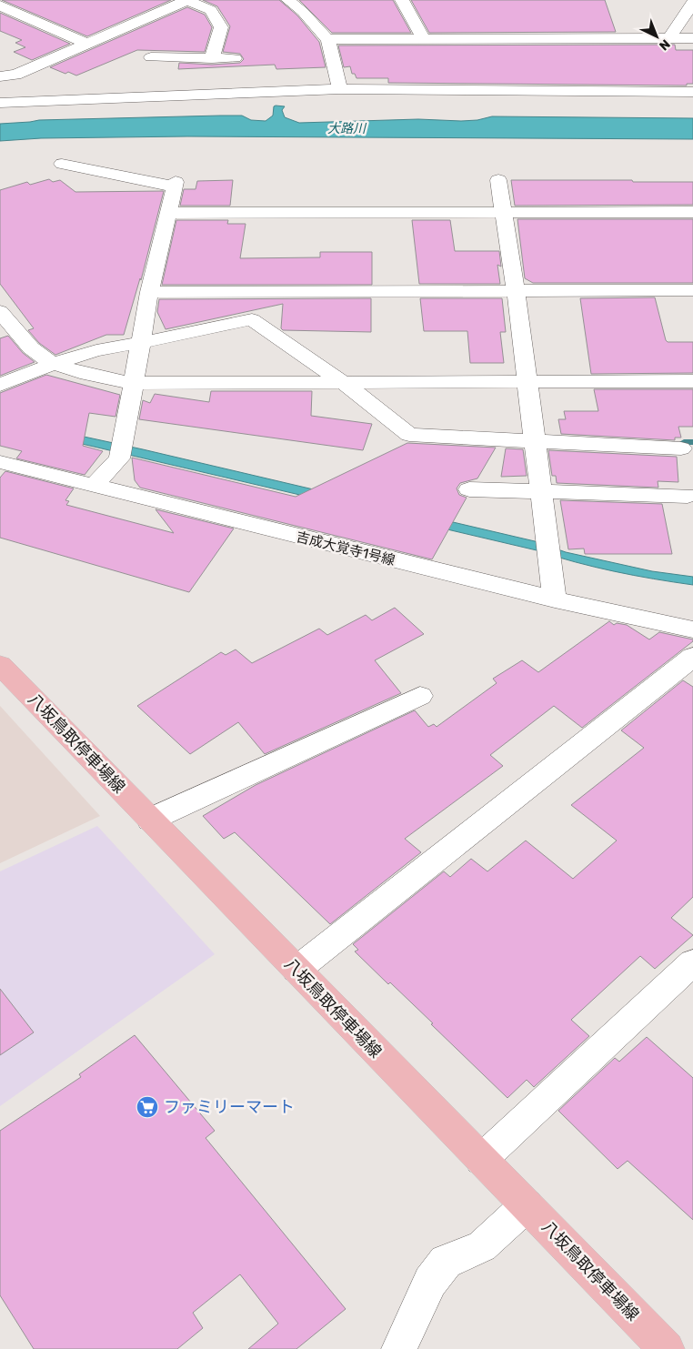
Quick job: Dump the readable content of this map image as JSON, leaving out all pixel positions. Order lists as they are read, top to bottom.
{
  "streets": {
    "main road": ["八坂鳥取停車場線"],
    "street": ["吉成大覚寺1号線"]
  },
  "water": ["大路川"],
  "places": {
    "supermarket": ["ファミリーマート"]
  },
  "north": "bottom right"
}
